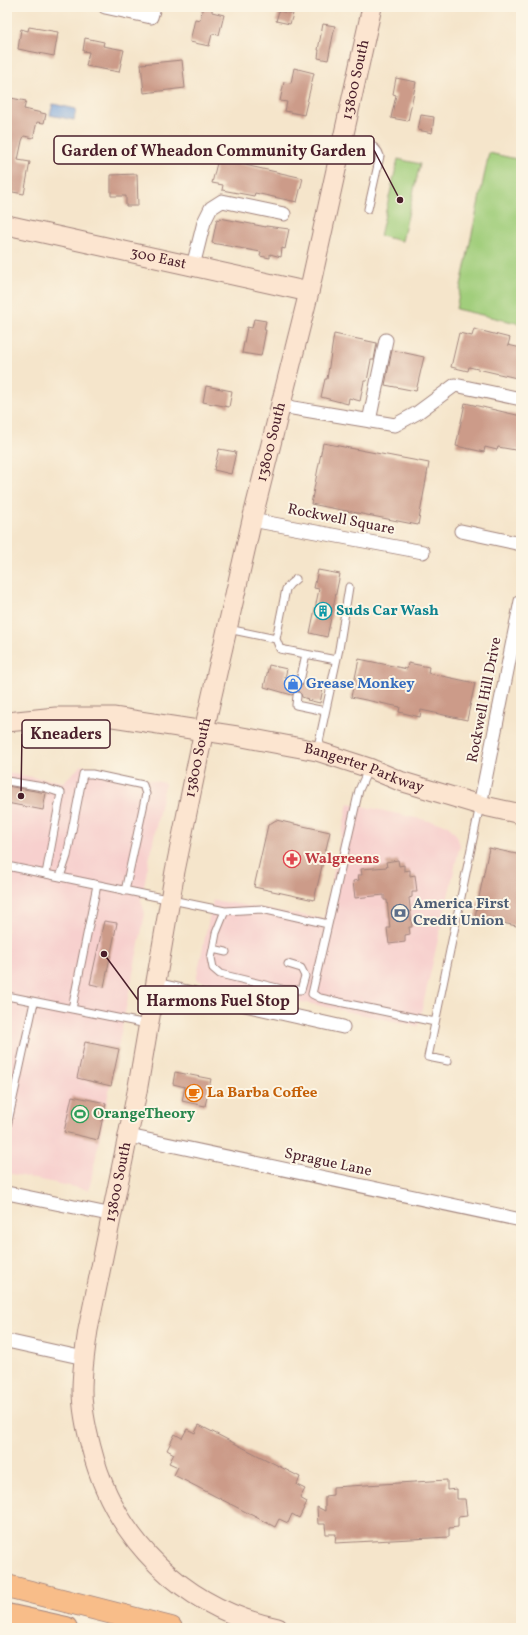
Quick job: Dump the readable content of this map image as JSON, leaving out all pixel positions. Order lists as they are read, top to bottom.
{
  "streets": {
    "main road": ["13800 South", "300 East", "Bangerter Parkway"],
    "street": ["Rockwell Square", "Rockwell Hill Drive", "Sprague Lane"]
  },
  "crossings": [
    ["13800 South", "300 East"],
    ["13800 South", "Rockwell Square"],
    ["13800 South", "Bangerter Parkway"],
    ["13800 South", "Sprague Lane"],
    ["Rockwell Hill Drive", "Bangerter Parkway"]
  ],
  "places": {
    "other": ["Garden of Wheadon Community Garden", "Kneaders", "Harmons Fuel Stop"],
    "building": ["Suds Car Wash"],
    "shop": ["Grease Monkey"],
    "pharmacy": ["Walgreens"],
    "bank": ["America First Credit Union"],
    "cafe": ["La Barba Coffee"],
    "sports": ["OrangeTheory"]
  }
}
